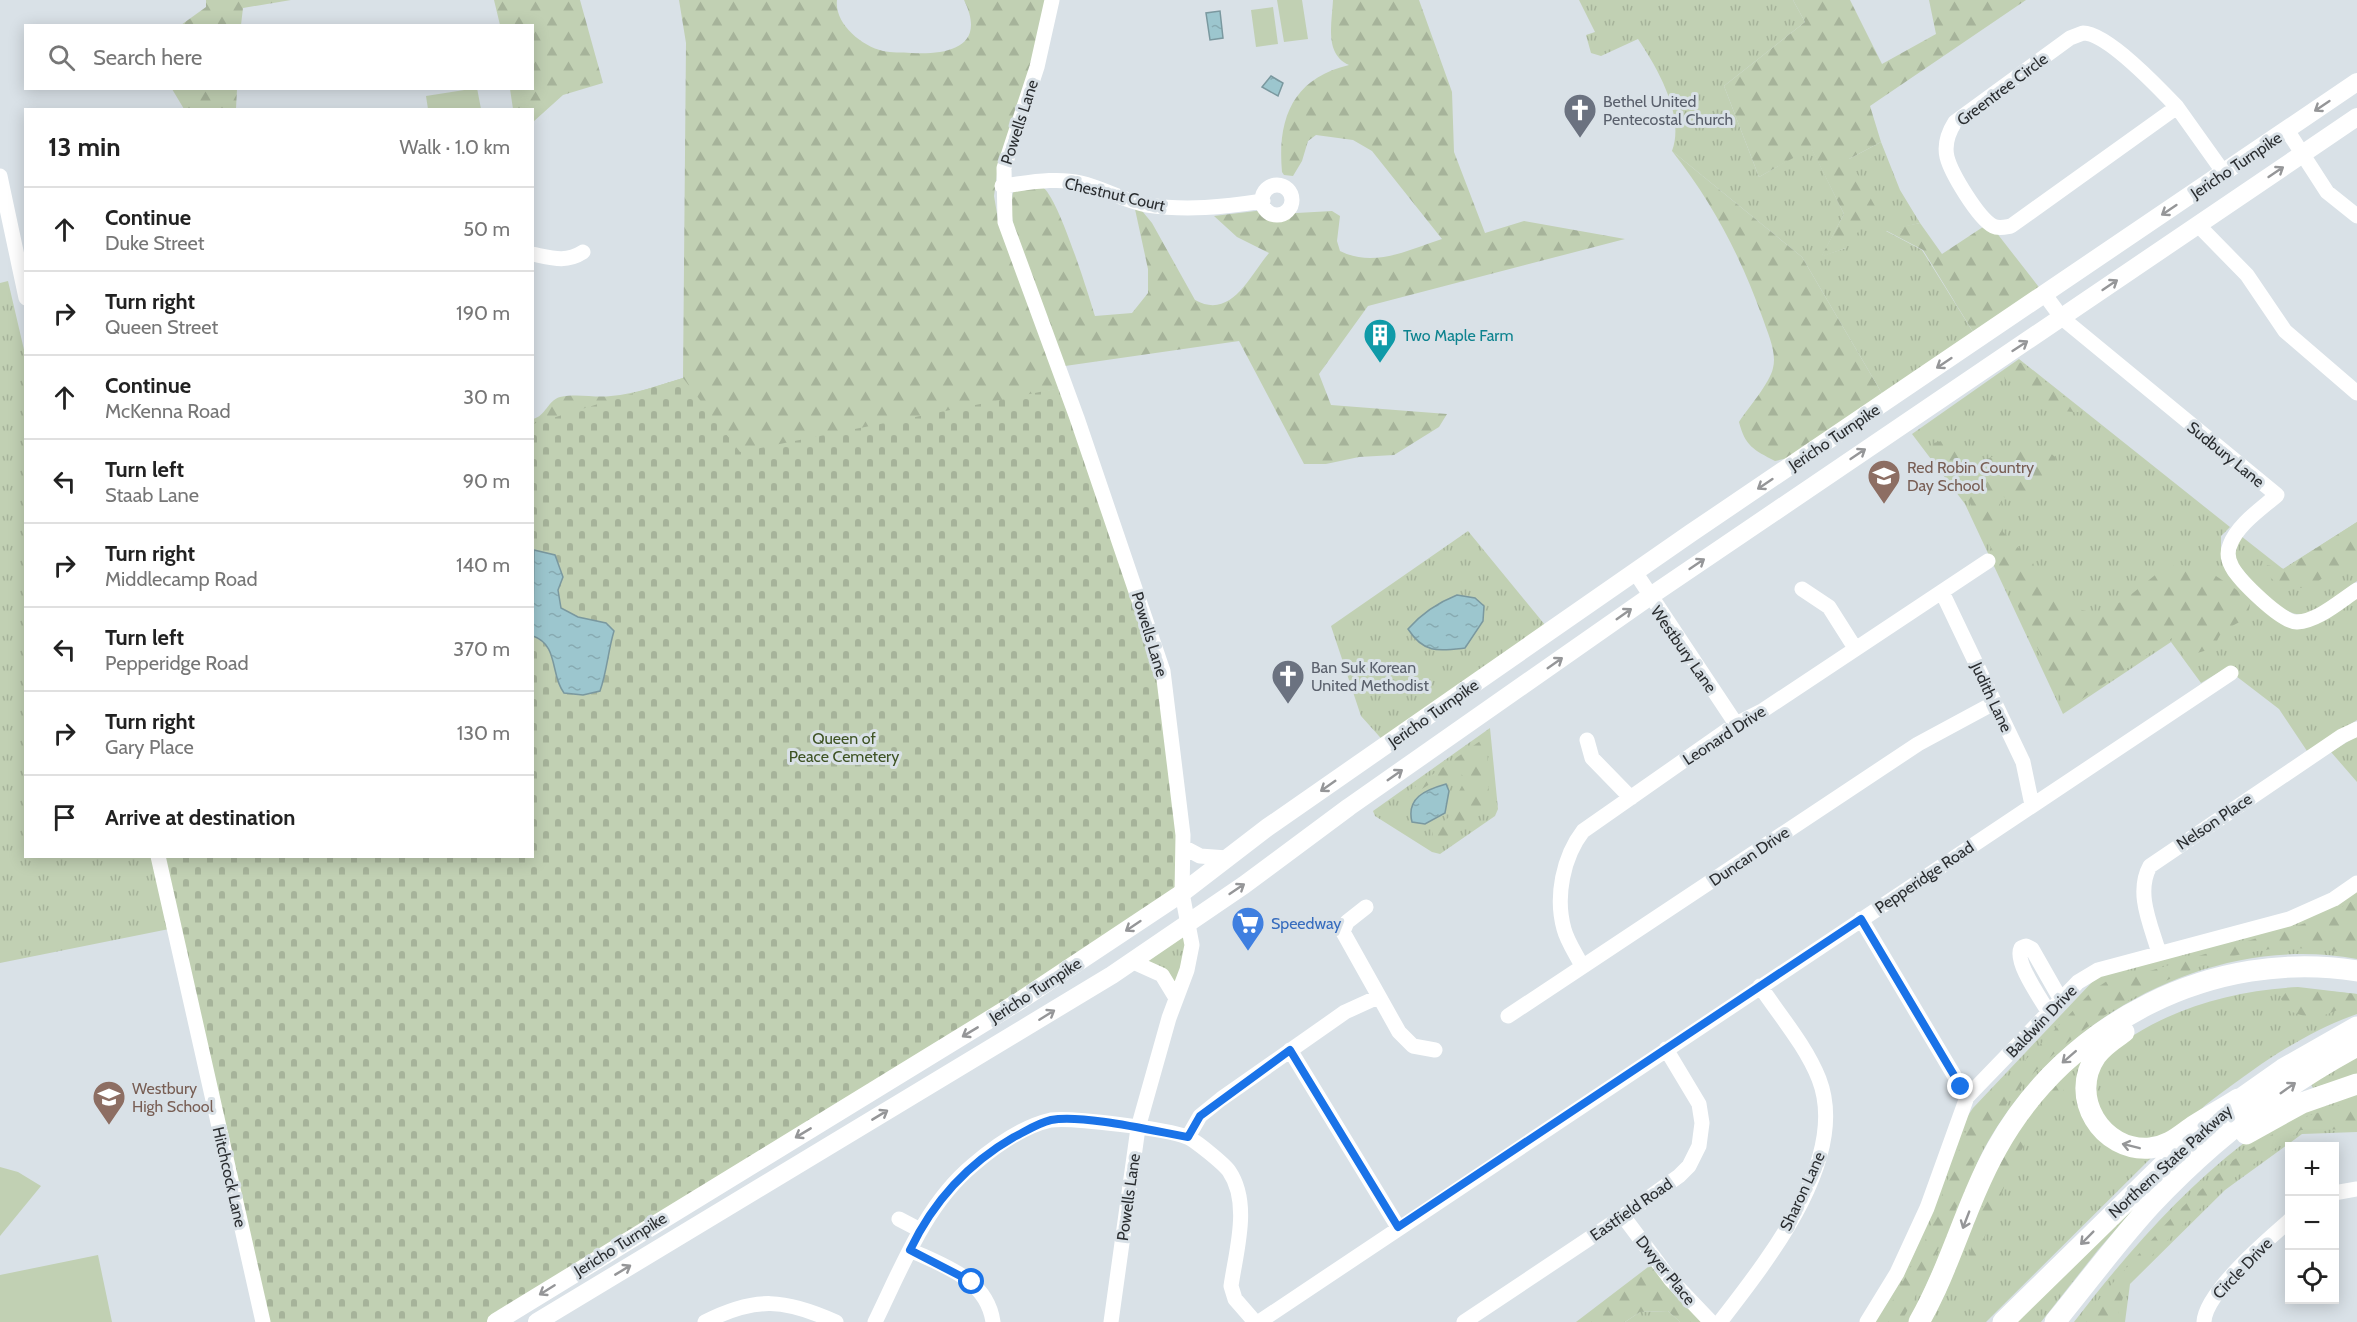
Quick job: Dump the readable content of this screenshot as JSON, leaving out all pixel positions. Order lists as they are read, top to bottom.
{
  "streets": {
    "highway": ["Northern State Parkway"],
    "main road": ["Jericho Turnpike"],
    "street": [
      "Greentree Circle",
      "Powells Lane",
      "Chestnut Court",
      "Sudbury Lane",
      "Westbury Lane",
      "Judith Lane",
      "Leonard Drive",
      "Nelson Place",
      "Duncan Drive",
      "Pepperidge Road",
      "Baldwin Drive",
      "Hitchcock Lane",
      "Sharon Lane",
      "Eastfield Road",
      "Circle Drive",
      "Dwyer Place"
    ]
  },
  "crossings": [
    ["Greentree Circle", "Jericho Turnpike"],
    ["Powells Lane", "Jericho Turnpike"],
    ["Powells Lane", "Chestnut Court"],
    ["Jericho Turnpike", "Sudbury Lane"],
    ["Jericho Turnpike", "Westbury Lane"],
    ["Westbury Lane", "Leonard Drive"],
    ["Judith Lane", "Leonard Drive"],
    ["Judith Lane", "Duncan Drive"],
    ["Judith Lane", "Pepperidge Road"],
    ["Leonard Drive", "Duncan Drive"],
    ["Nelson Place", "Baldwin Drive"],
    ["Pepperidge Road", "Sharon Lane"],
    ["Pepperidge Road", "Eastfield Road"],
    ["Eastfield Road", "Dwyer Place"]
  ],
  "parks": ["Queen of Peace Cemetery"],
  "places": {
    "church": ["Bethel United Pentecostal Church", "Ban Suk Korean United Methodist"],
    "building": ["Two Maple Farm"],
    "school or university": ["Red Robin Country Day School", "Westbury High School"],
    "supermarket": ["Speedway"]
  },
  "page": {
    "search": "Search here",
    "heading": ["13 min", "Walk · 1.0 km"],
    "list": [
      ["Continue", "Duke Street", "50 m"],
      ["Turn right", "Queen Street", "190 m"],
      ["Continue", "McKenna Road", "30 m"],
      ["Turn left", "Staab Lane", "90 m"],
      ["Turn right", "Middlecamp Road", "140 m"],
      ["Turn left", "Pepperidge Road", "370 m"],
      ["Turn right", "Gary Place", "130 m"],
      "Arrive at destination"
    ],
    "map_buttons": ["+", "−"]
  }
}
